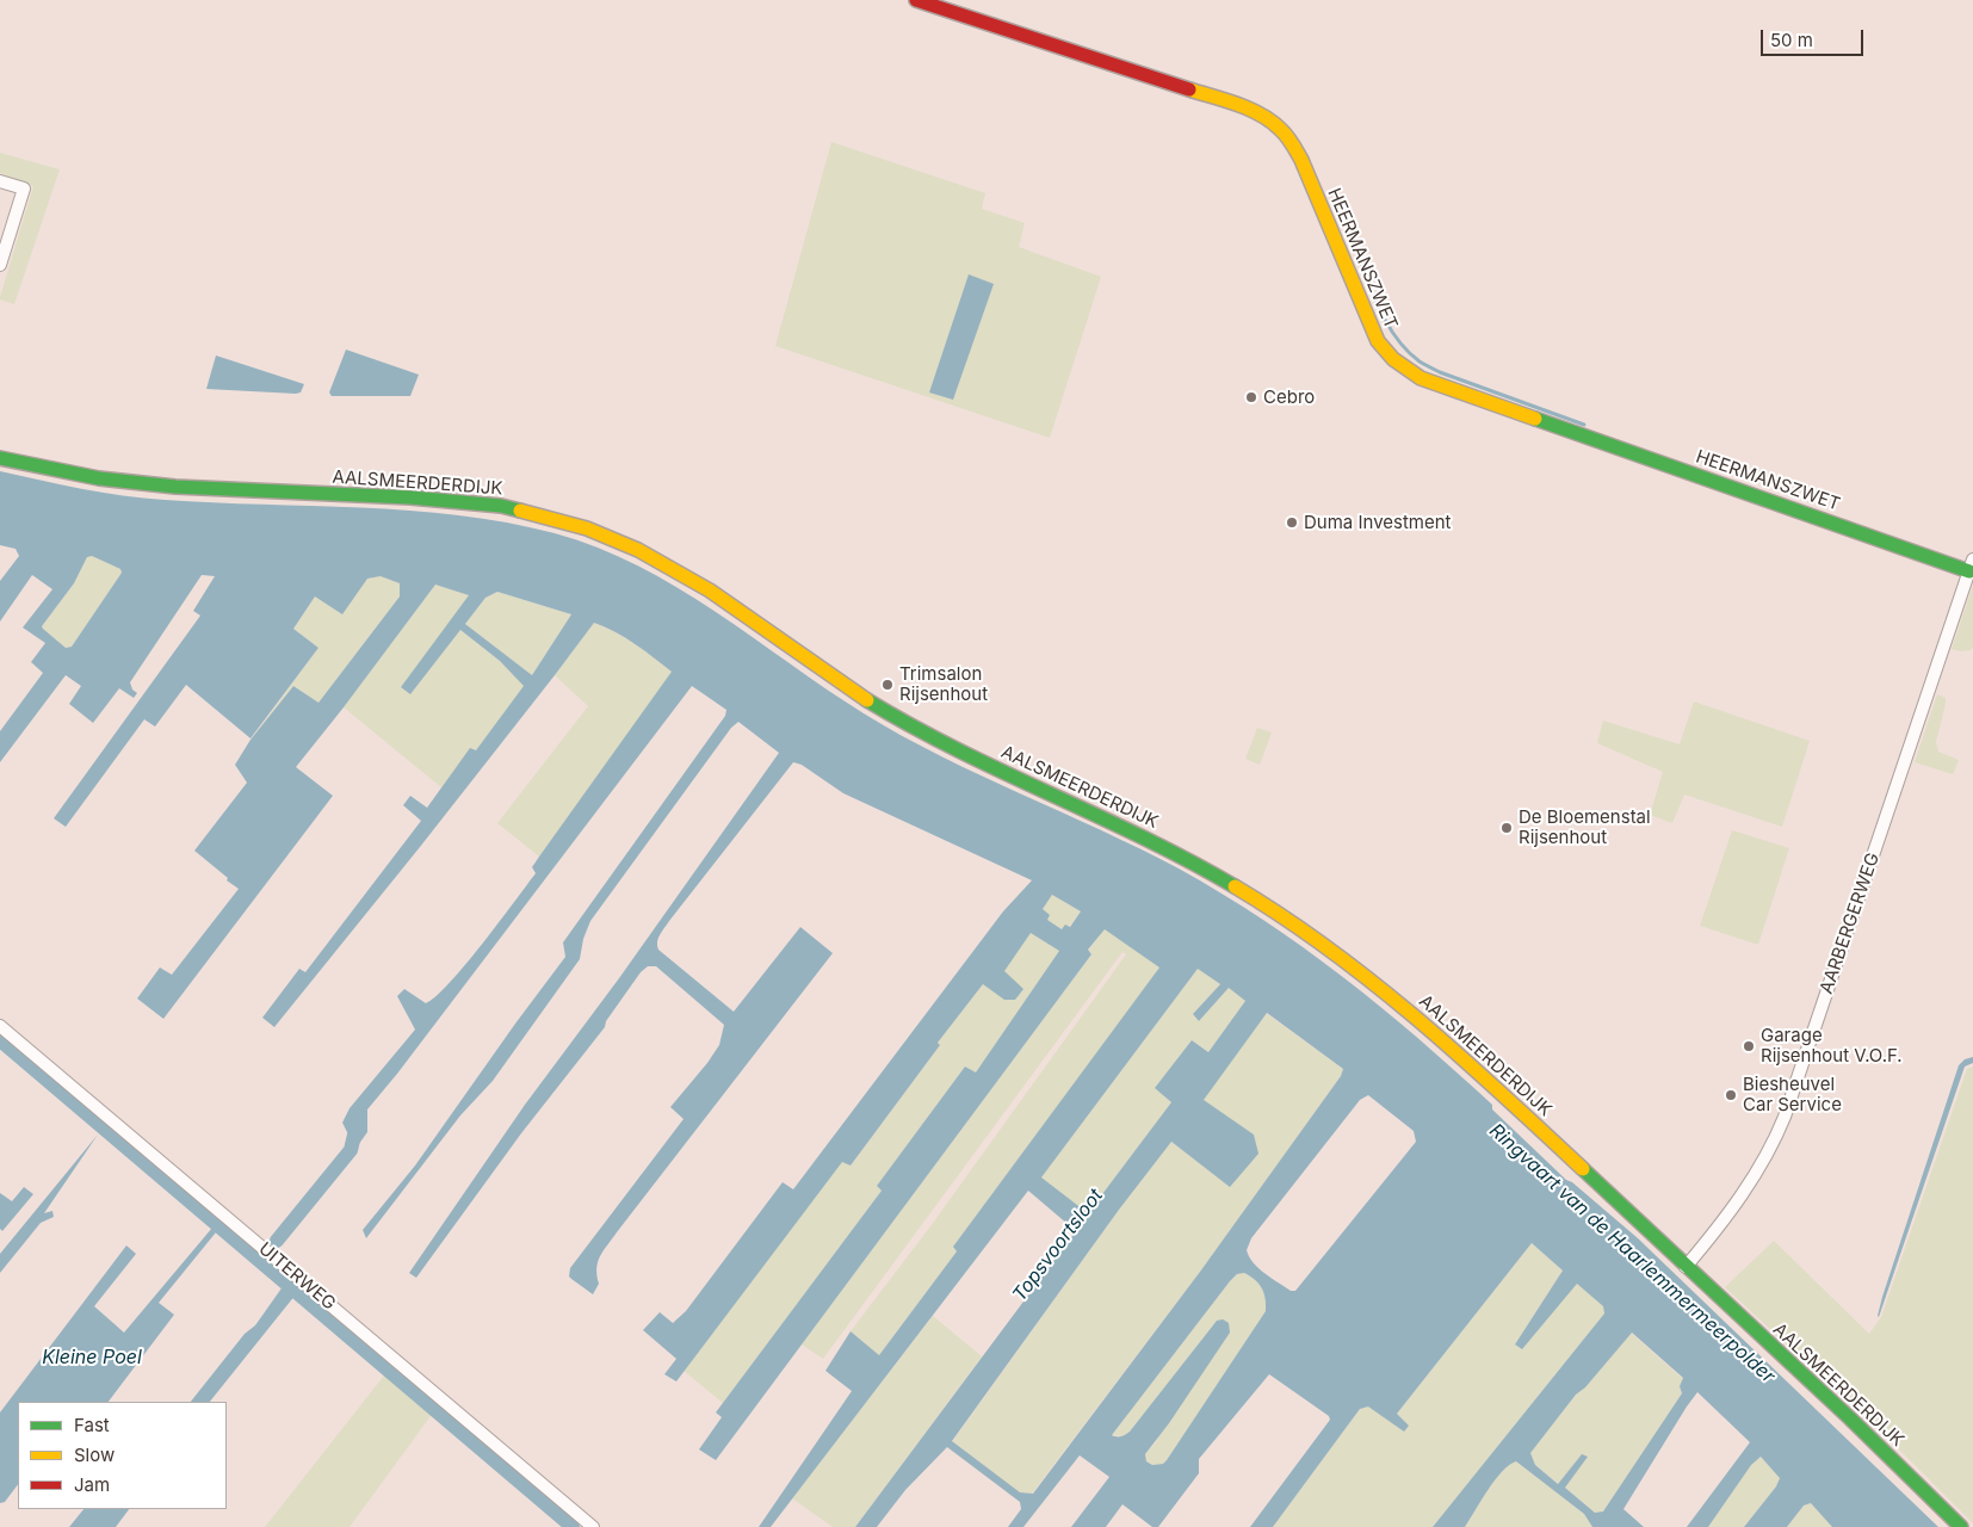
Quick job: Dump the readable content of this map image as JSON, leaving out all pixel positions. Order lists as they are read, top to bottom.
{
  "streets": {
    "street": [
      "HEERMANSZWET",
      "AALSMEERDERDIJK",
      "AARBERGERWEG",
      "UITERWEG"
    ]
  },
  "crossings": [
    ["HEERMANSZWET", "AARBERGERWEG"],
    ["AALSMEERDERDIJK", "AARBERGERWEG"]
  ],
  "water": ["Topsvoortsloot", "Ringvaart van de Haarlemmermeerpolder", "Kleine Poel"],
  "places": [
    "Cebro",
    "Duma Investment",
    "Trimsalon Rijsenhout",
    "De Bloemenstal Rijsenhout",
    "Garage Rijsenhout V.O.F.",
    "Biesheuvel Car Service"
  ],
  "legend": ["Fast", "Slow", "Jam"],
  "scale_bar": "50 m"
}
